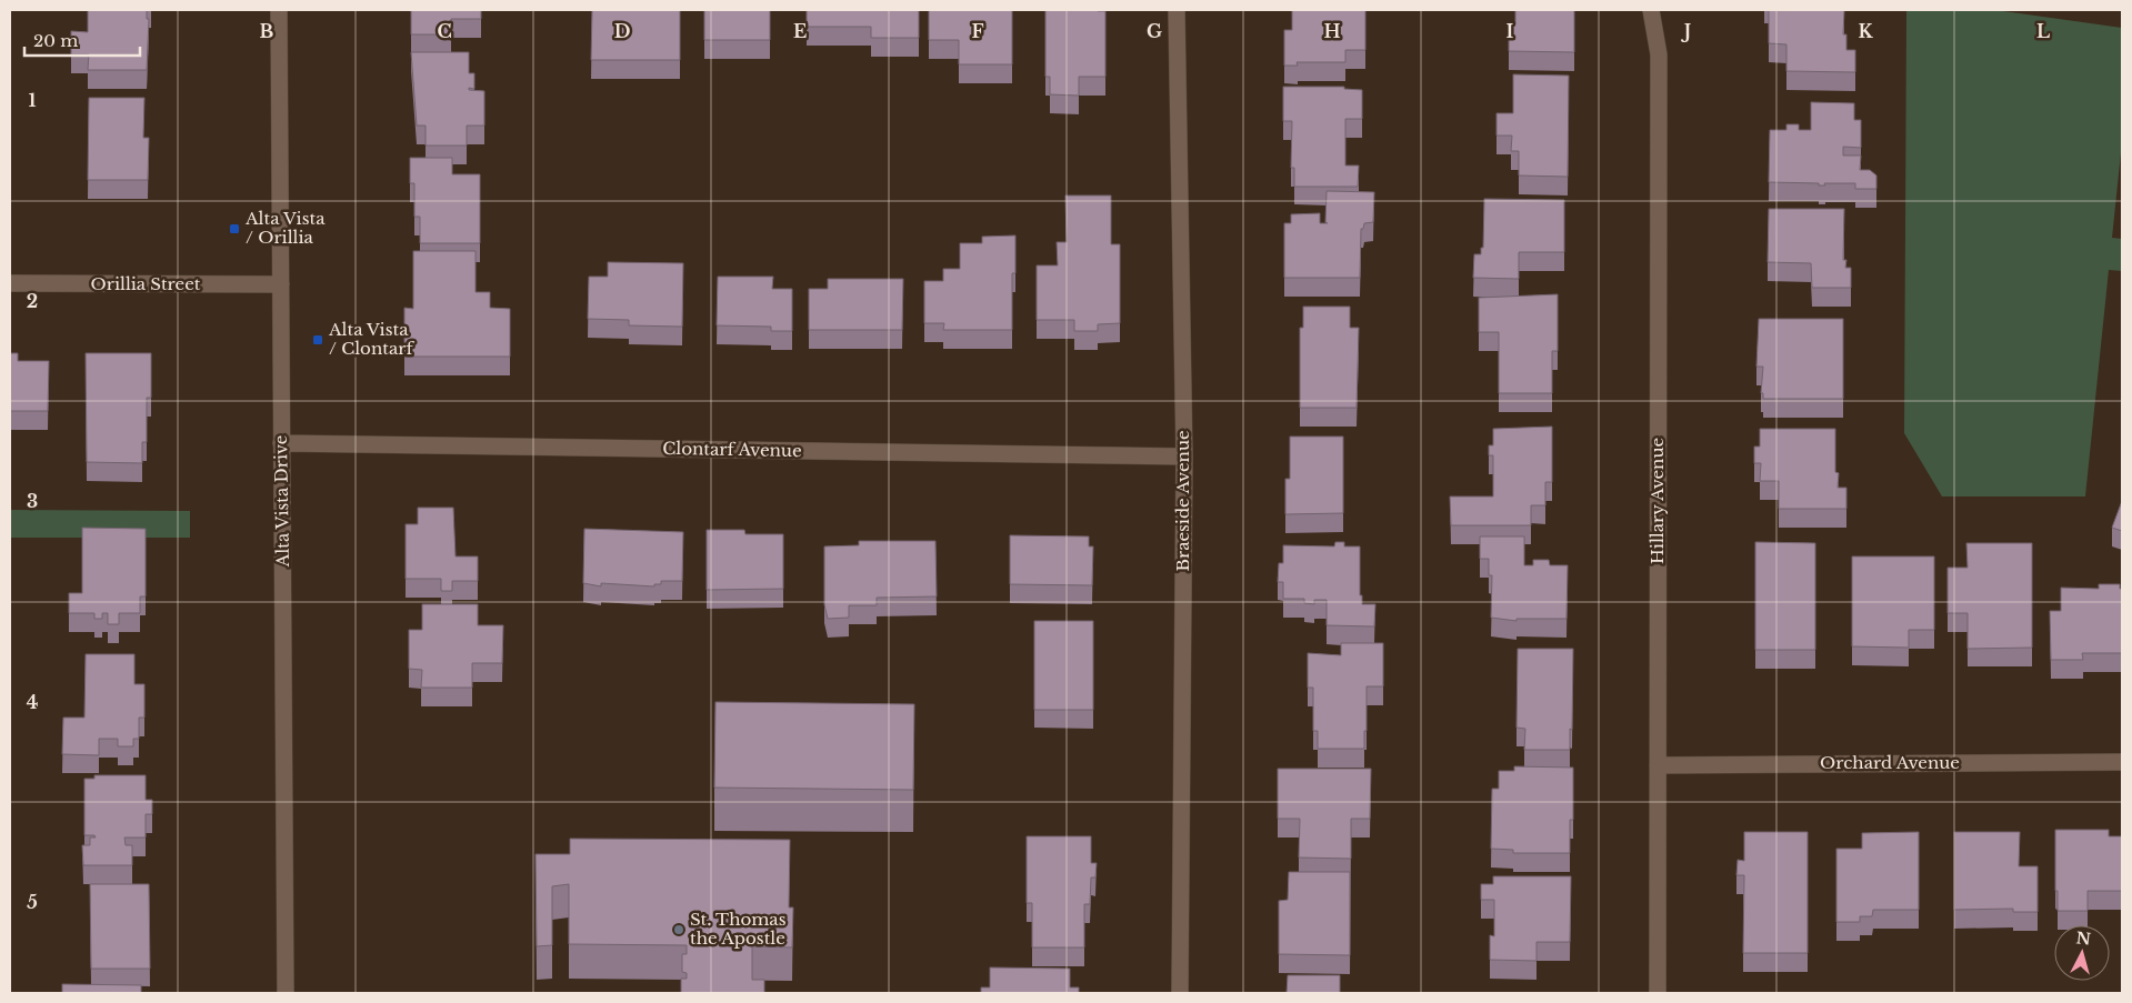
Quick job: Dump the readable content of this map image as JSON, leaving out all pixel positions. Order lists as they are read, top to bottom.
{
  "streets": {
    "street": [
      "Orillia Street",
      "Clontarf Avenue",
      "Alta Vista Drive",
      "Braeside Avenue",
      "Hillary Avenue",
      "Orchard Avenue"
    ]
  },
  "crossings": [
    ["Orillia Street", "Alta Vista Drive"],
    ["Clontarf Avenue", "Alta Vista Drive"],
    ["Clontarf Avenue", "Braeside Avenue"],
    ["Hillary Avenue", "Orchard Avenue"]
  ],
  "places": {
    "transit": ["Alta Vista / Orillia", "Alta Vista / Clontarf"],
    "other": ["St. Thomas the Apostle"]
  },
  "scale_bar": "20 m",
  "north": "top",
  "grid": {
    "columns": [
      "B",
      "C",
      "D",
      "E",
      "F",
      "G",
      "H",
      "I",
      "J",
      "K",
      "L"
    ],
    "rows": [
      "1",
      "2",
      "3",
      "4",
      "5"
    ]
  }
}
